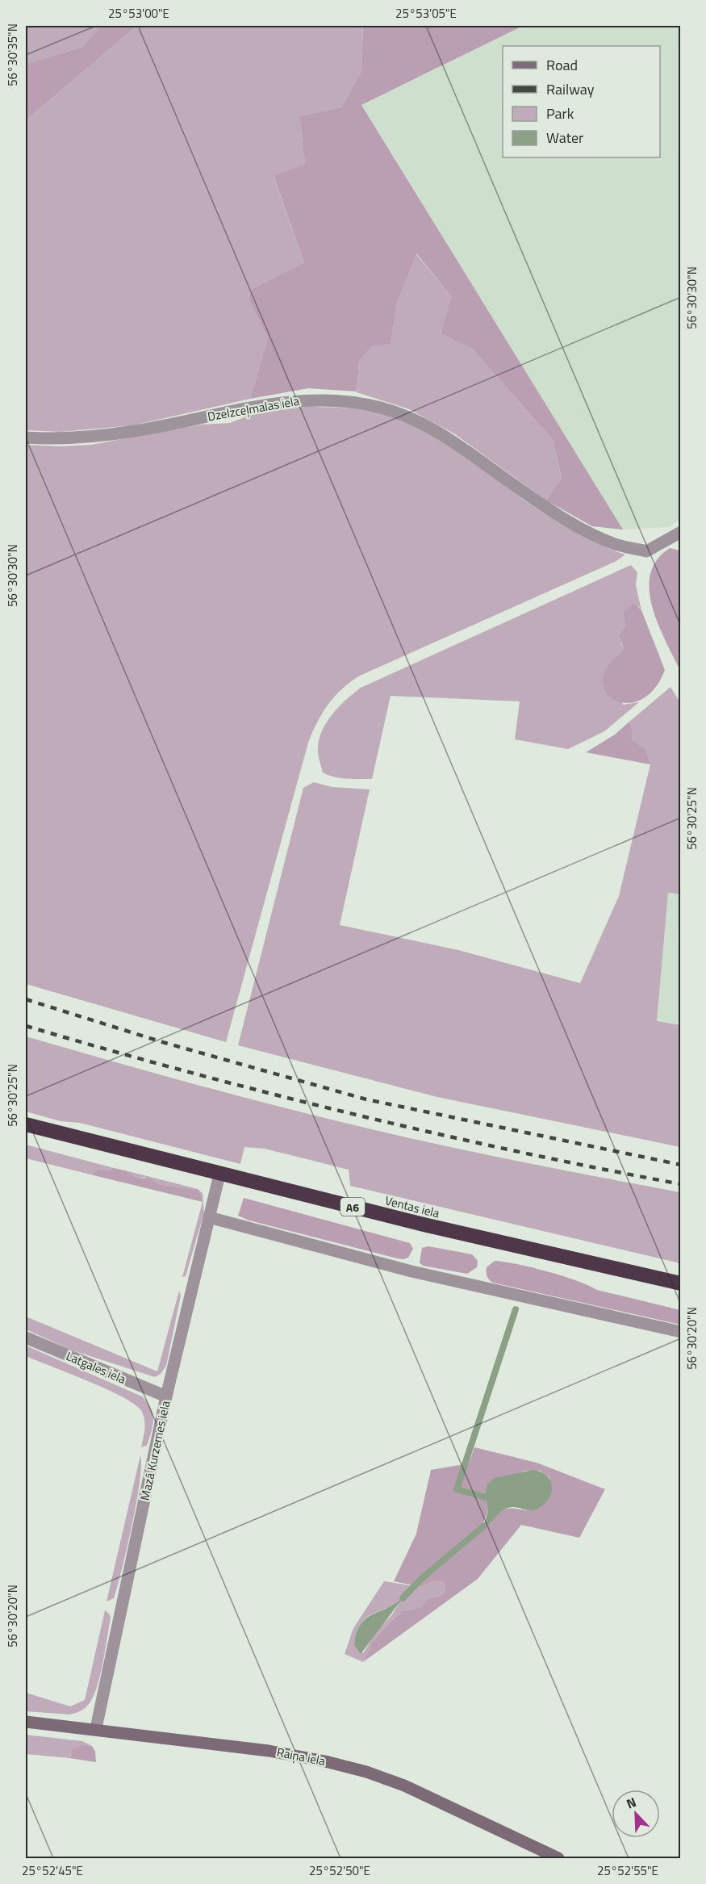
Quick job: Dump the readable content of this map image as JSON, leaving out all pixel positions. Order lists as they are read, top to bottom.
{
  "streets": {
    "highway": ["A6", "Ventas iela"],
    "street": [
      "Dzelzceļmalas iela",
      "Latgales iela",
      "Mazā Kurzemes iela",
      "Raiņa iela"
    ]
  },
  "crossings": [
    ["Ventas iela", "Mazā Kurzemes iela"],
    ["Latgales iela", "Mazā Kurzemes iela"],
    ["Mazā Kurzemes iela", "Raiņa iela"]
  ],
  "legend": [
    "Road",
    "Railway",
    "Park",
    "Water"
  ],
  "north": "top left",
  "coordinates": [
    "25°53'00\"E",
    "25°53'05\"E",
    "56°30'35\"N",
    "56°30'30\"N",
    "56°30'25\"N",
    "56°30'20\"N",
    "25°52'45\"E",
    "25°52'50\"E",
    "25°52'55\"E"
  ]
}
